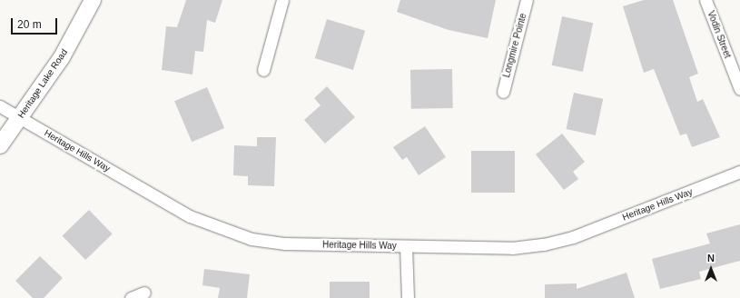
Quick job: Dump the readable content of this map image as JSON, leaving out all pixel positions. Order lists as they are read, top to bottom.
{
  "streets": {
    "main road": ["Heritage Lake Road"],
    "street": ["Vodin Street", "Longmire Pointe", "Heritage Hills Way"]
  },
  "crossings": [
    ["Heritage Lake Road", "Heritage Hills Way"]
  ],
  "scale_bar": "20 m",
  "north": "top"
}
